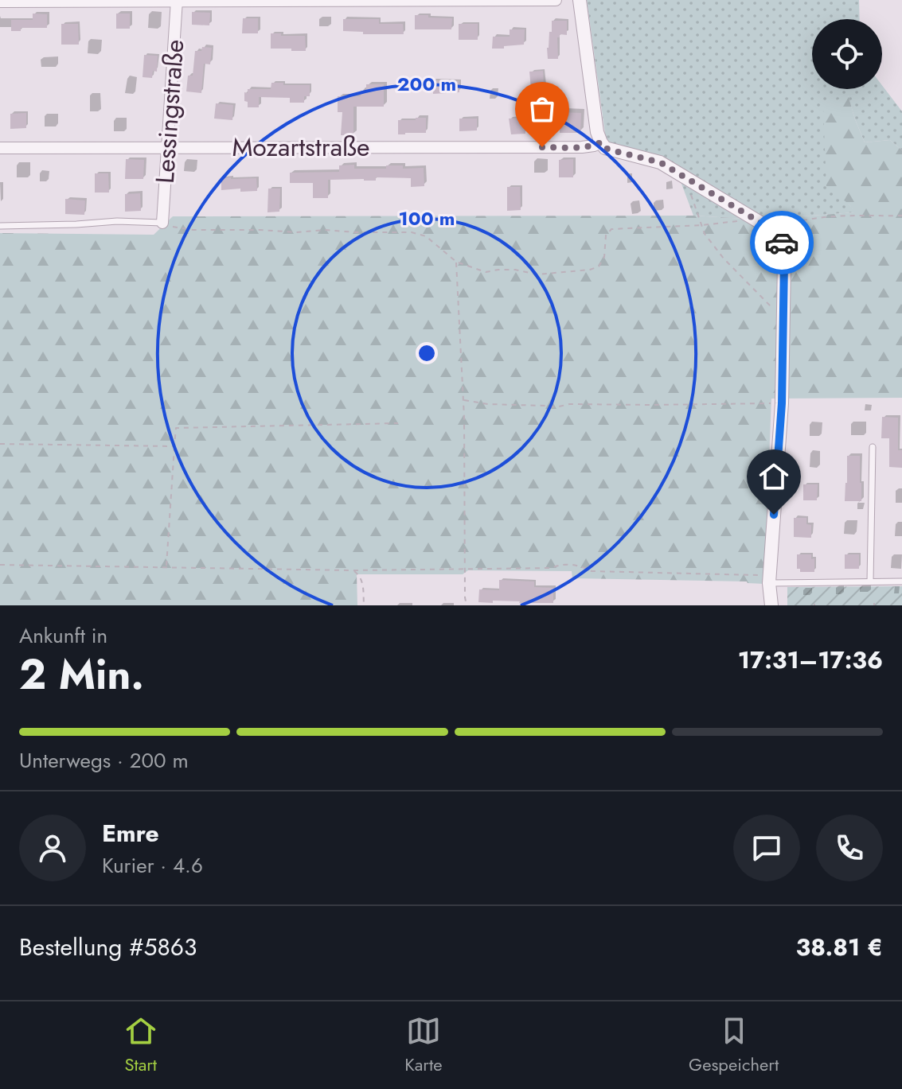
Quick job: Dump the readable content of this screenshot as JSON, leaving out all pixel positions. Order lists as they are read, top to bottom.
{
  "streets": {
    "street": ["Lessingstraße", "Mozartstraße"]
  },
  "crossings": [
    ["Lessingstraße", "Mozartstraße"]
  ],
  "page": {
    "heading": ["2 Min.", "Ankunft in", "17:31–17:36"],
    "panel": [
      "Emre",
      "Kurier · 4.6",
      "Bestellung #5863",
      "38.81 €"
    ],
    "bar": "Unterwegs · 200 m",
    "tabs": ["Start", "Karte", "Gespeichert"]
  },
  "rings": ["200 m", "100 m"]
}
